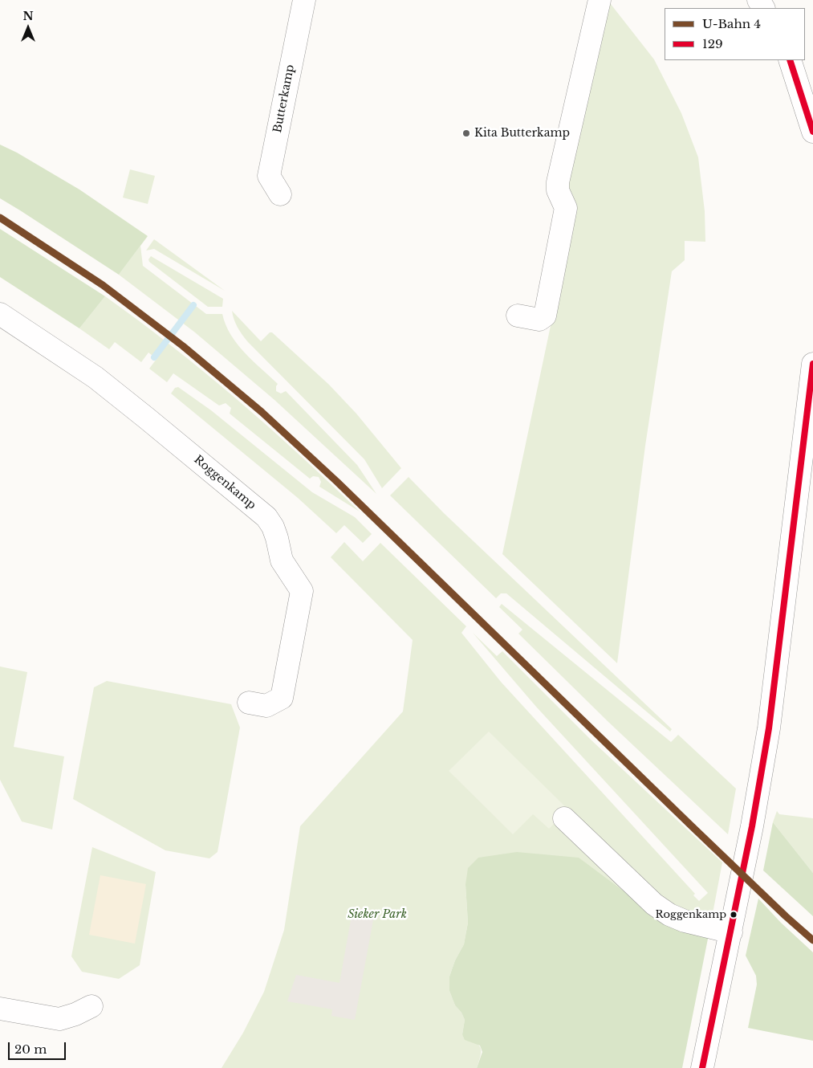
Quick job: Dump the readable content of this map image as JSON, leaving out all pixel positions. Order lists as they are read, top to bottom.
{
  "streets": {
    "street": ["Butterkamp", "Roggenkamp"]
  },
  "parks": ["Sieker Park"],
  "places": ["Kita Butterkamp", "Roggenkamp"],
  "lines": ["transit line 129", "metro line 4"],
  "legend": ["U-Bahn 4", "129"],
  "scale_bar": "20 m",
  "north": "top"
}
